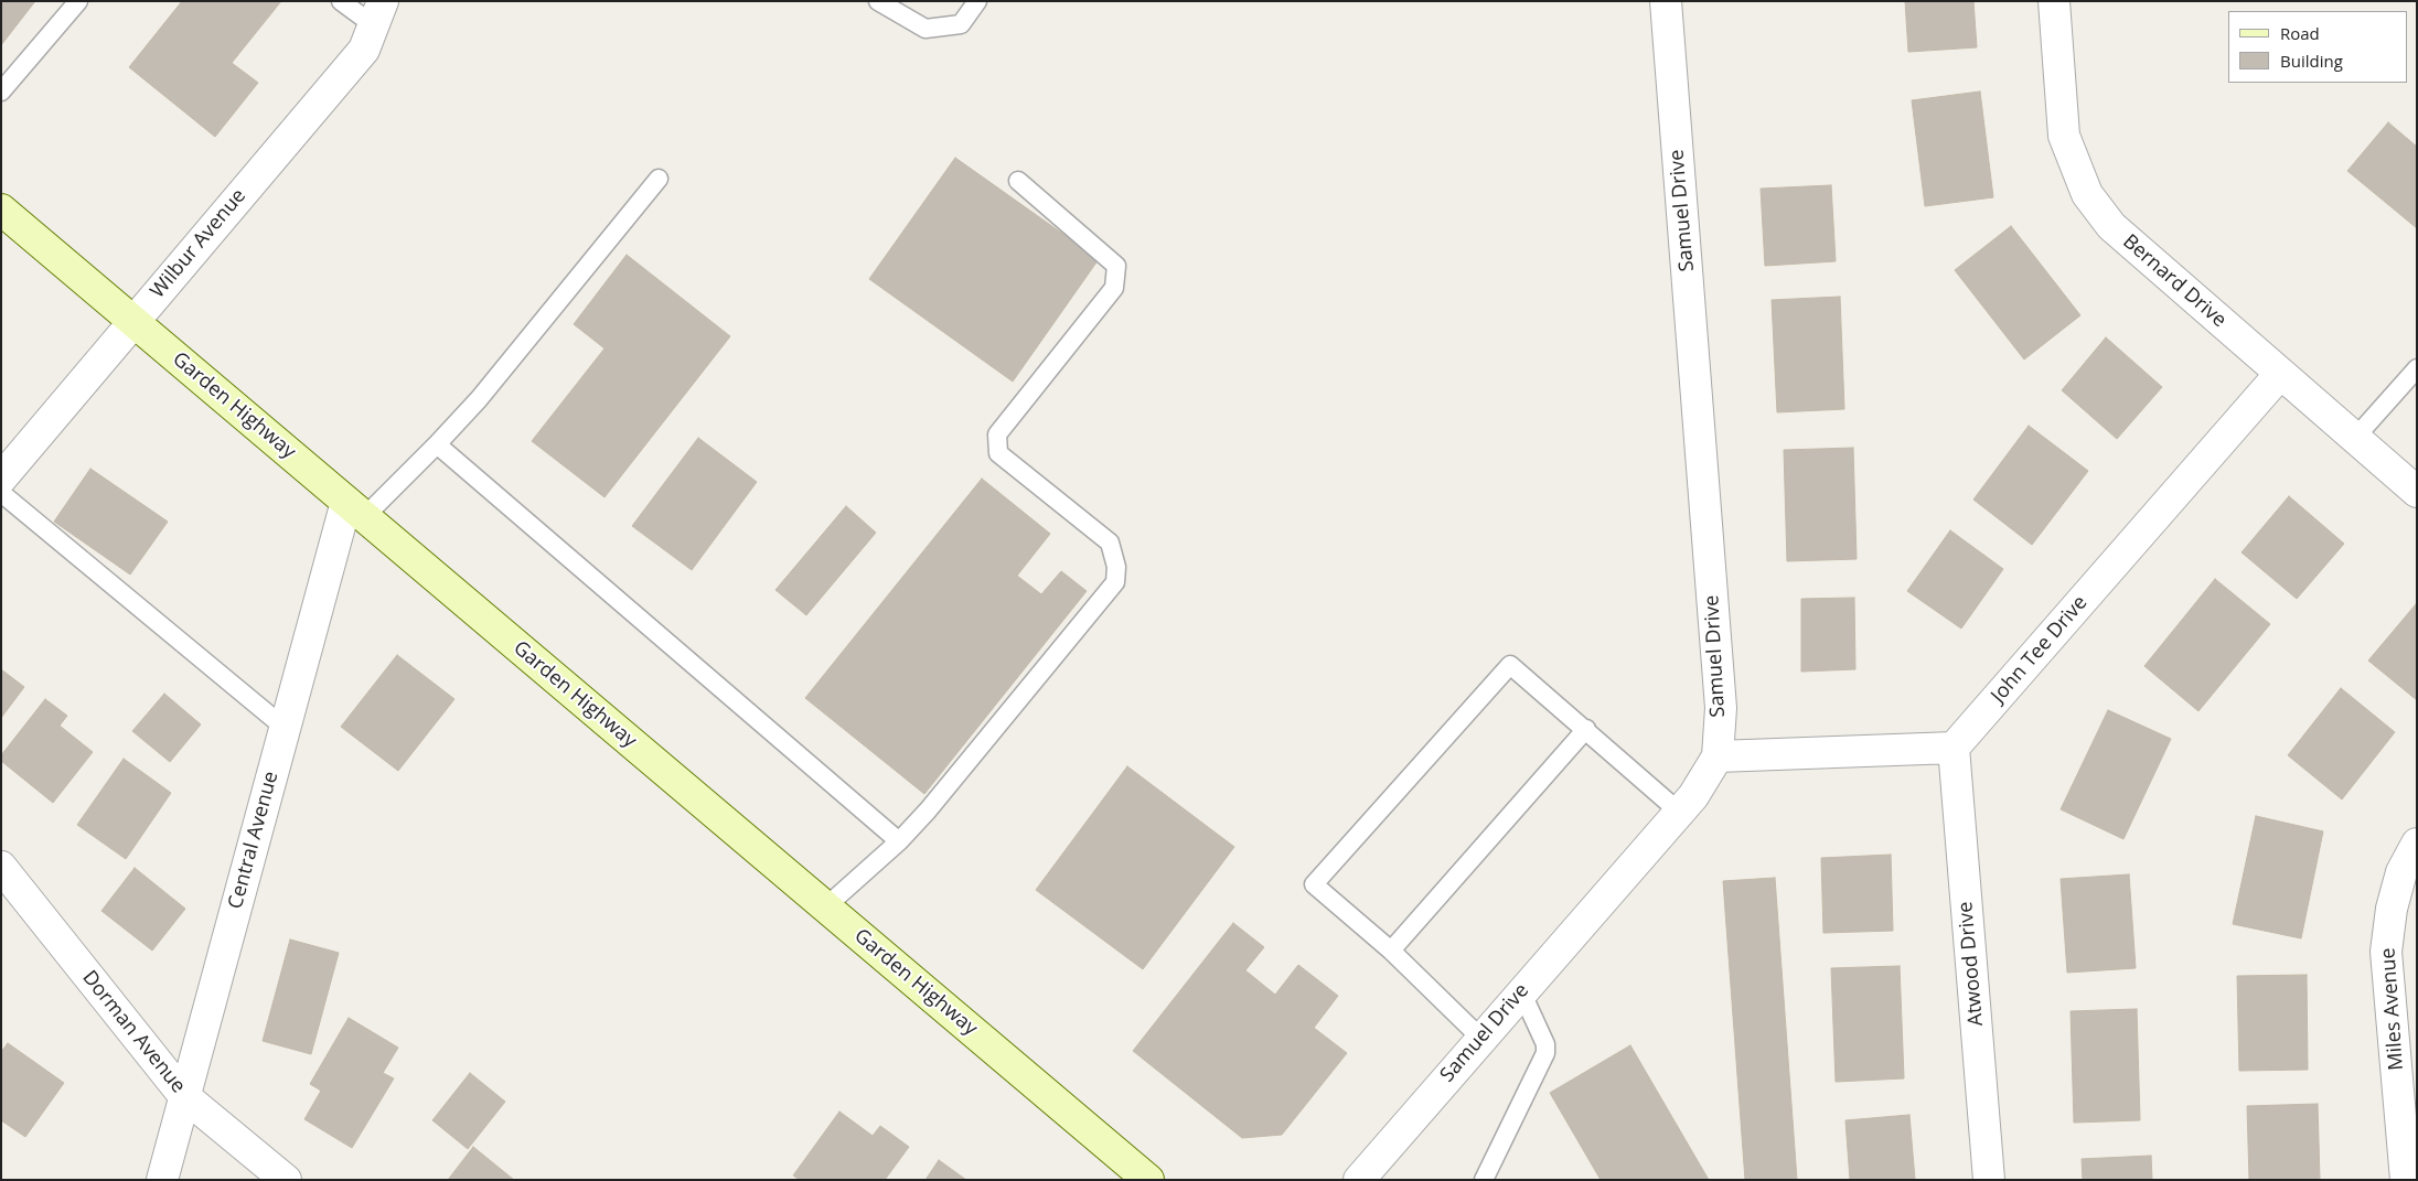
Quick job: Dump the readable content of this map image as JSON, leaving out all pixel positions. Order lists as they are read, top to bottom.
{
  "streets": {
    "main road": ["Garden Highway"],
    "street": [
      "Samuel Drive",
      "Wilbur Avenue",
      "Bernard Drive",
      "John Tee Drive",
      "Central Avenue",
      "Atwood Drive",
      "Miles Avenue",
      "Dorman Avenue"
    ]
  },
  "crossings": [
    ["Wilbur Avenue", "Garden Highway"],
    ["Bernard Drive", "John Tee Drive"],
    ["Garden Highway", "Central Avenue"],
    ["John Tee Drive", "Atwood Drive"],
    ["Central Avenue", "Dorman Avenue"]
  ],
  "legend": ["Road", "Building"]
}
